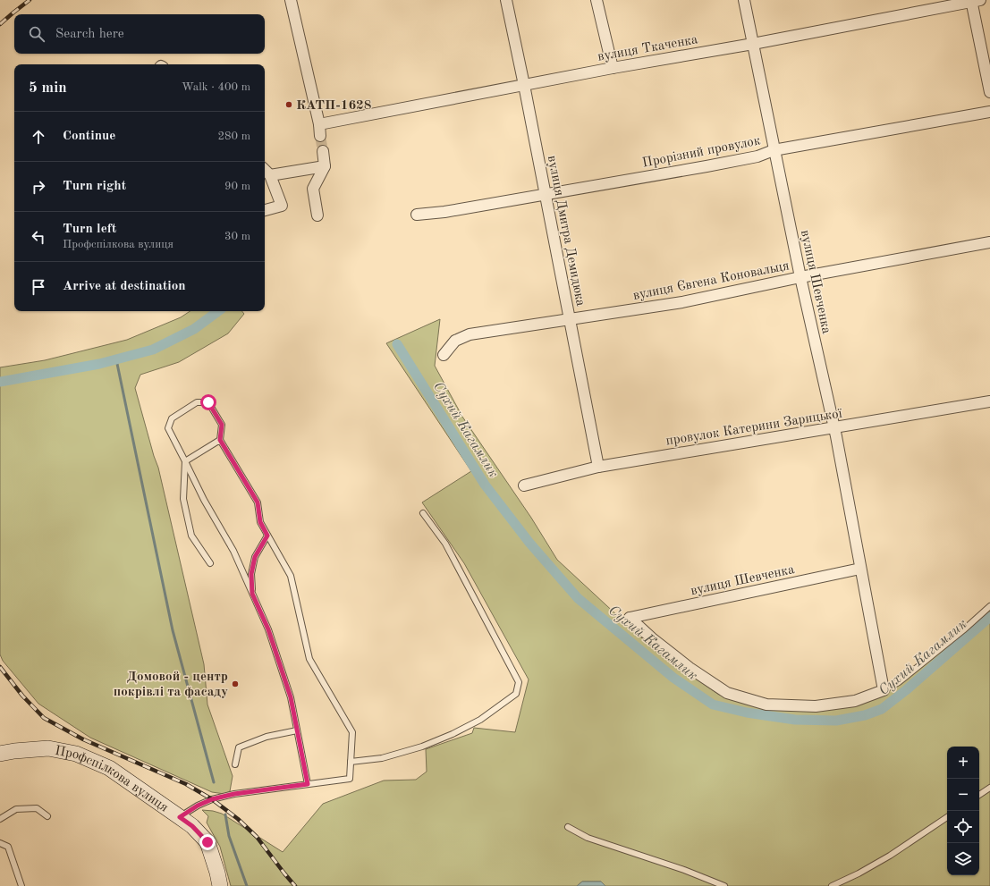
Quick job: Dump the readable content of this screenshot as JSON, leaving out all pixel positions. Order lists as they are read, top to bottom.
{
  "streets": {
    "street": [
      "вулиця Ткаченка",
      "Прорізний провулок",
      "вулиця Дмитра Демидюка",
      "вулиця Євгена Коновальця",
      "вулиця Шевченка",
      "провулок Катерини Зарицької",
      "Профспілкова вулиця"
    ]
  },
  "crossings": [
    ["вулиця Ткаченка", "вулиця Дмитра Демидюка"],
    ["вулиця Ткаченка", "вулиця Шевченка"],
    ["Прорізний провулок", "вулиця Дмитра Демидюка"],
    ["Прорізний провулок", "вулиця Шевченка"],
    ["вулиця Дмитра Демидюка", "вулиця Євгена Коновальця"],
    ["вулиця Дмитра Демидюка", "провулок Катерини Зарицької"],
    ["вулиця Євгена Коновальця", "вулиця Шевченка"],
    ["вулиця Шевченка", "провулок Катерини Зарицької"]
  ],
  "water": ["Сухий Кагамлик"],
  "places": ["КАТП-1628", "Домовой - центр покрівлі та фасаду"],
  "page": {
    "search": "Search here",
    "heading": ["5 min", "Walk · 400 m"],
    "list": [
      ["Continue", "280 m"],
      ["Turn right", "90 m"],
      ["Turn left", "Профспілкова вулиця", "30 m"],
      "Arrive at destination"
    ],
    "map_buttons": ["+", "−"]
  }
}
